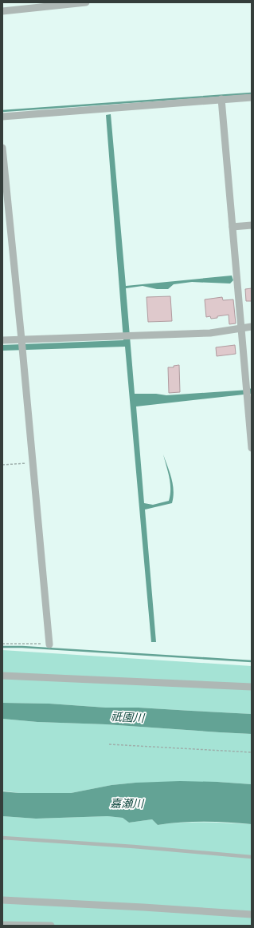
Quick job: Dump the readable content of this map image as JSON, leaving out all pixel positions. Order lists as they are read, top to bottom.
{
  "water": ["祇園川", "嘉瀬川"]
}
